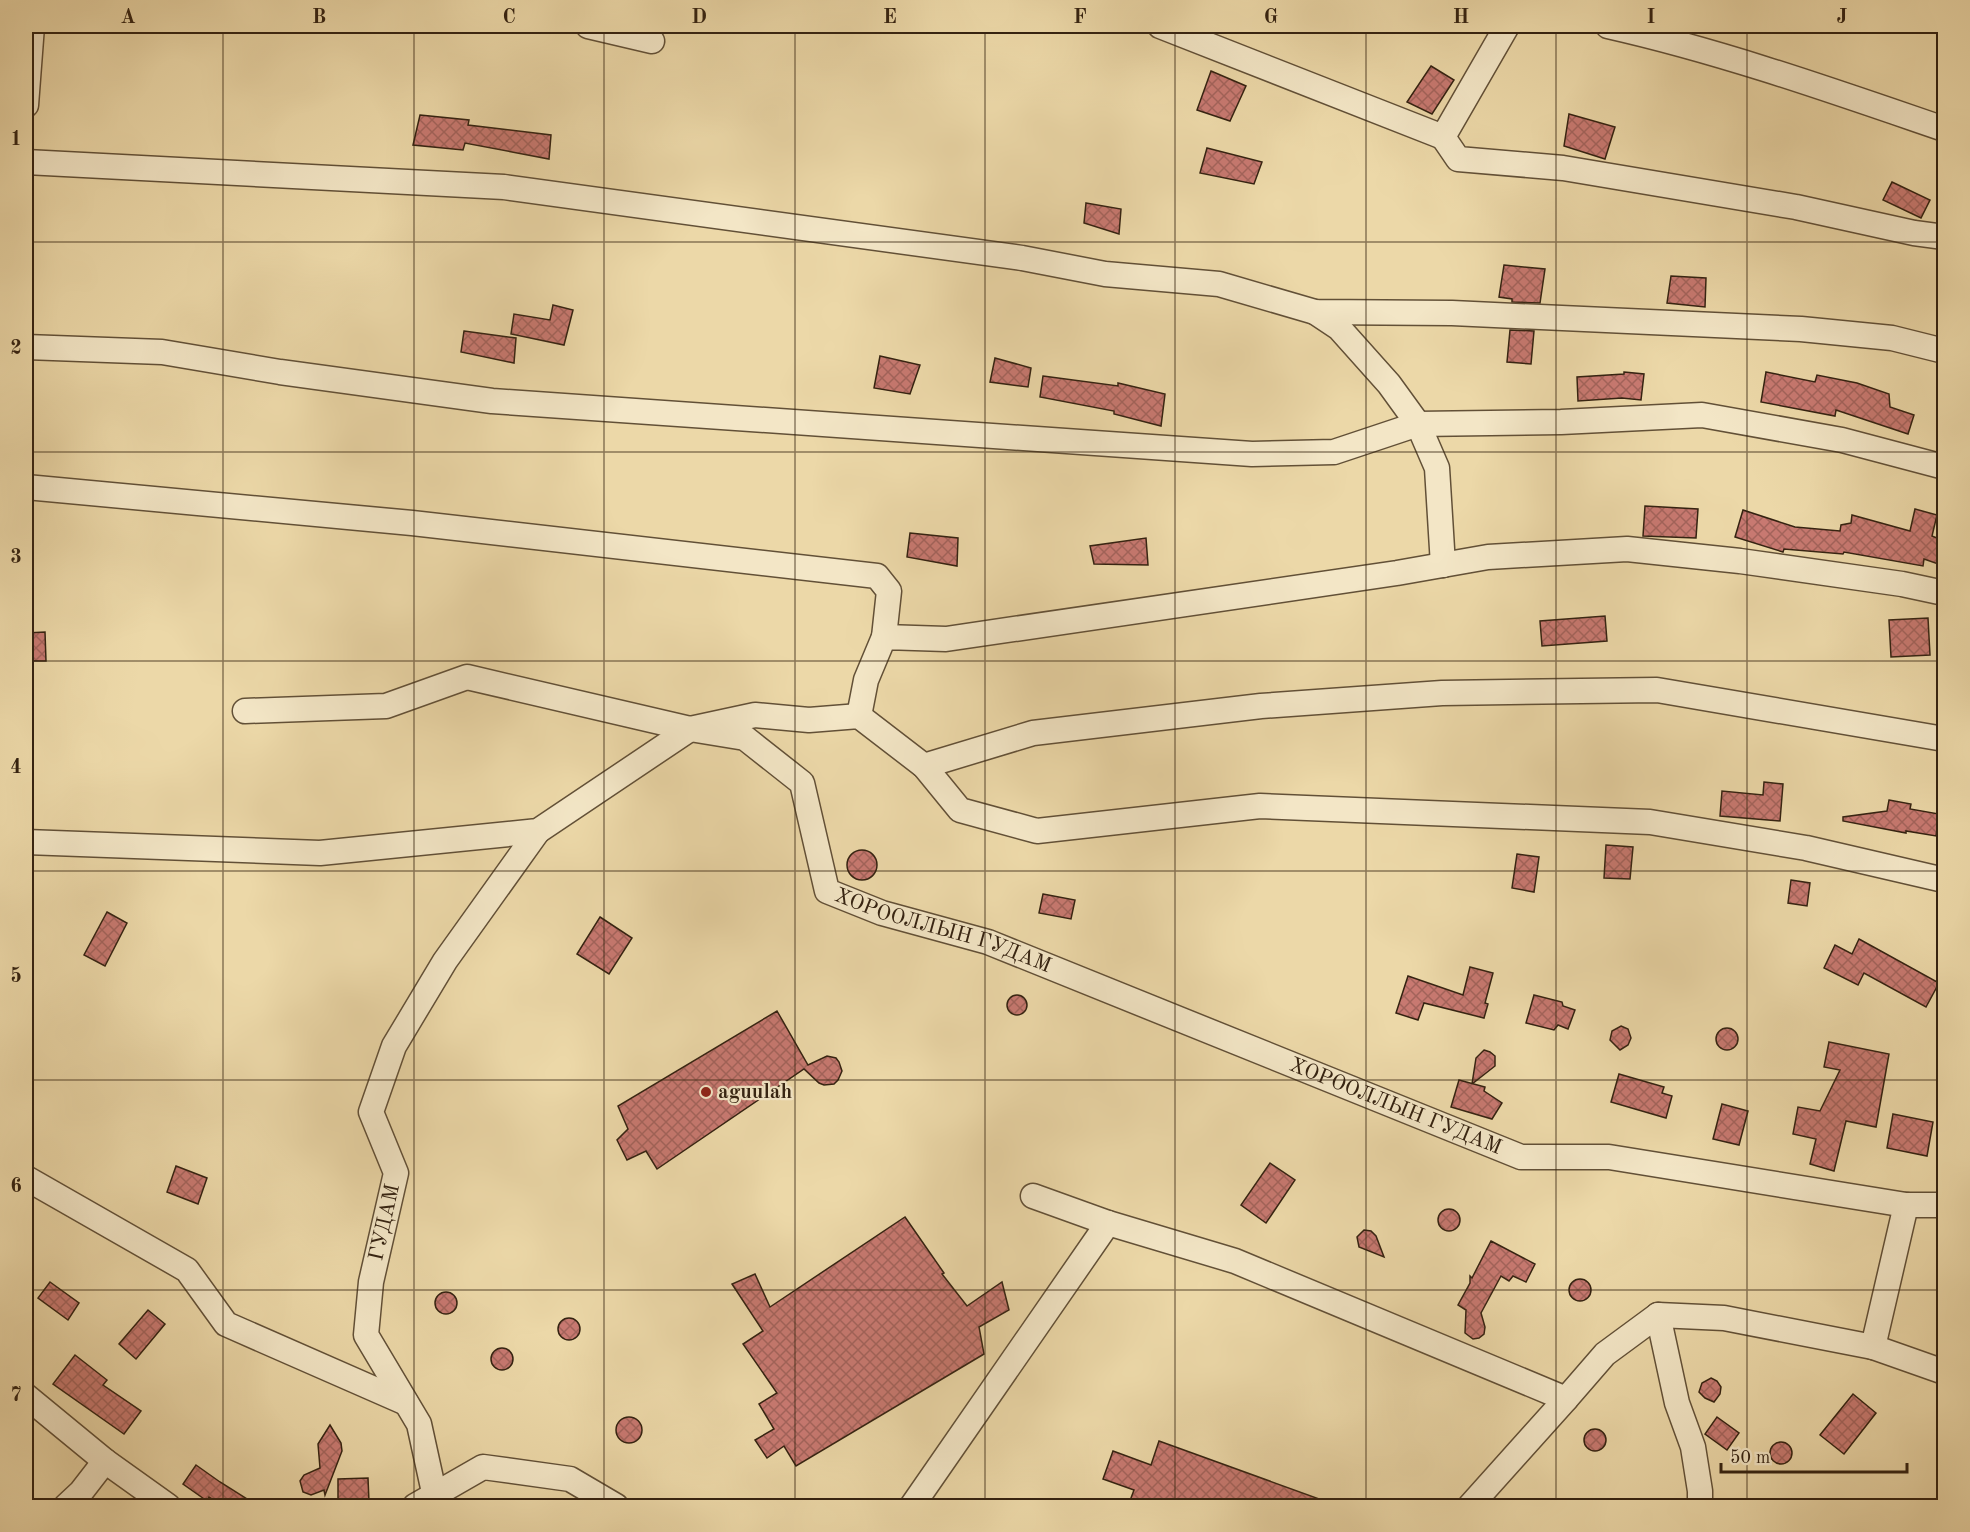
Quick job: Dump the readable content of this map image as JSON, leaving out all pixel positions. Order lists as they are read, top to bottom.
{
  "streets": {
    "street": ["ХОРООЛЛЫН ГУДАМ", "ГУДАМ"]
  },
  "places": ["aguulah"],
  "scale_bar": "50 m",
  "grid": {
    "columns": [
      "A",
      "B",
      "C",
      "D",
      "E",
      "F",
      "G",
      "H",
      "I",
      "J"
    ],
    "rows": [
      "1",
      "2",
      "3",
      "4",
      "5",
      "6",
      "7"
    ]
  }
}
